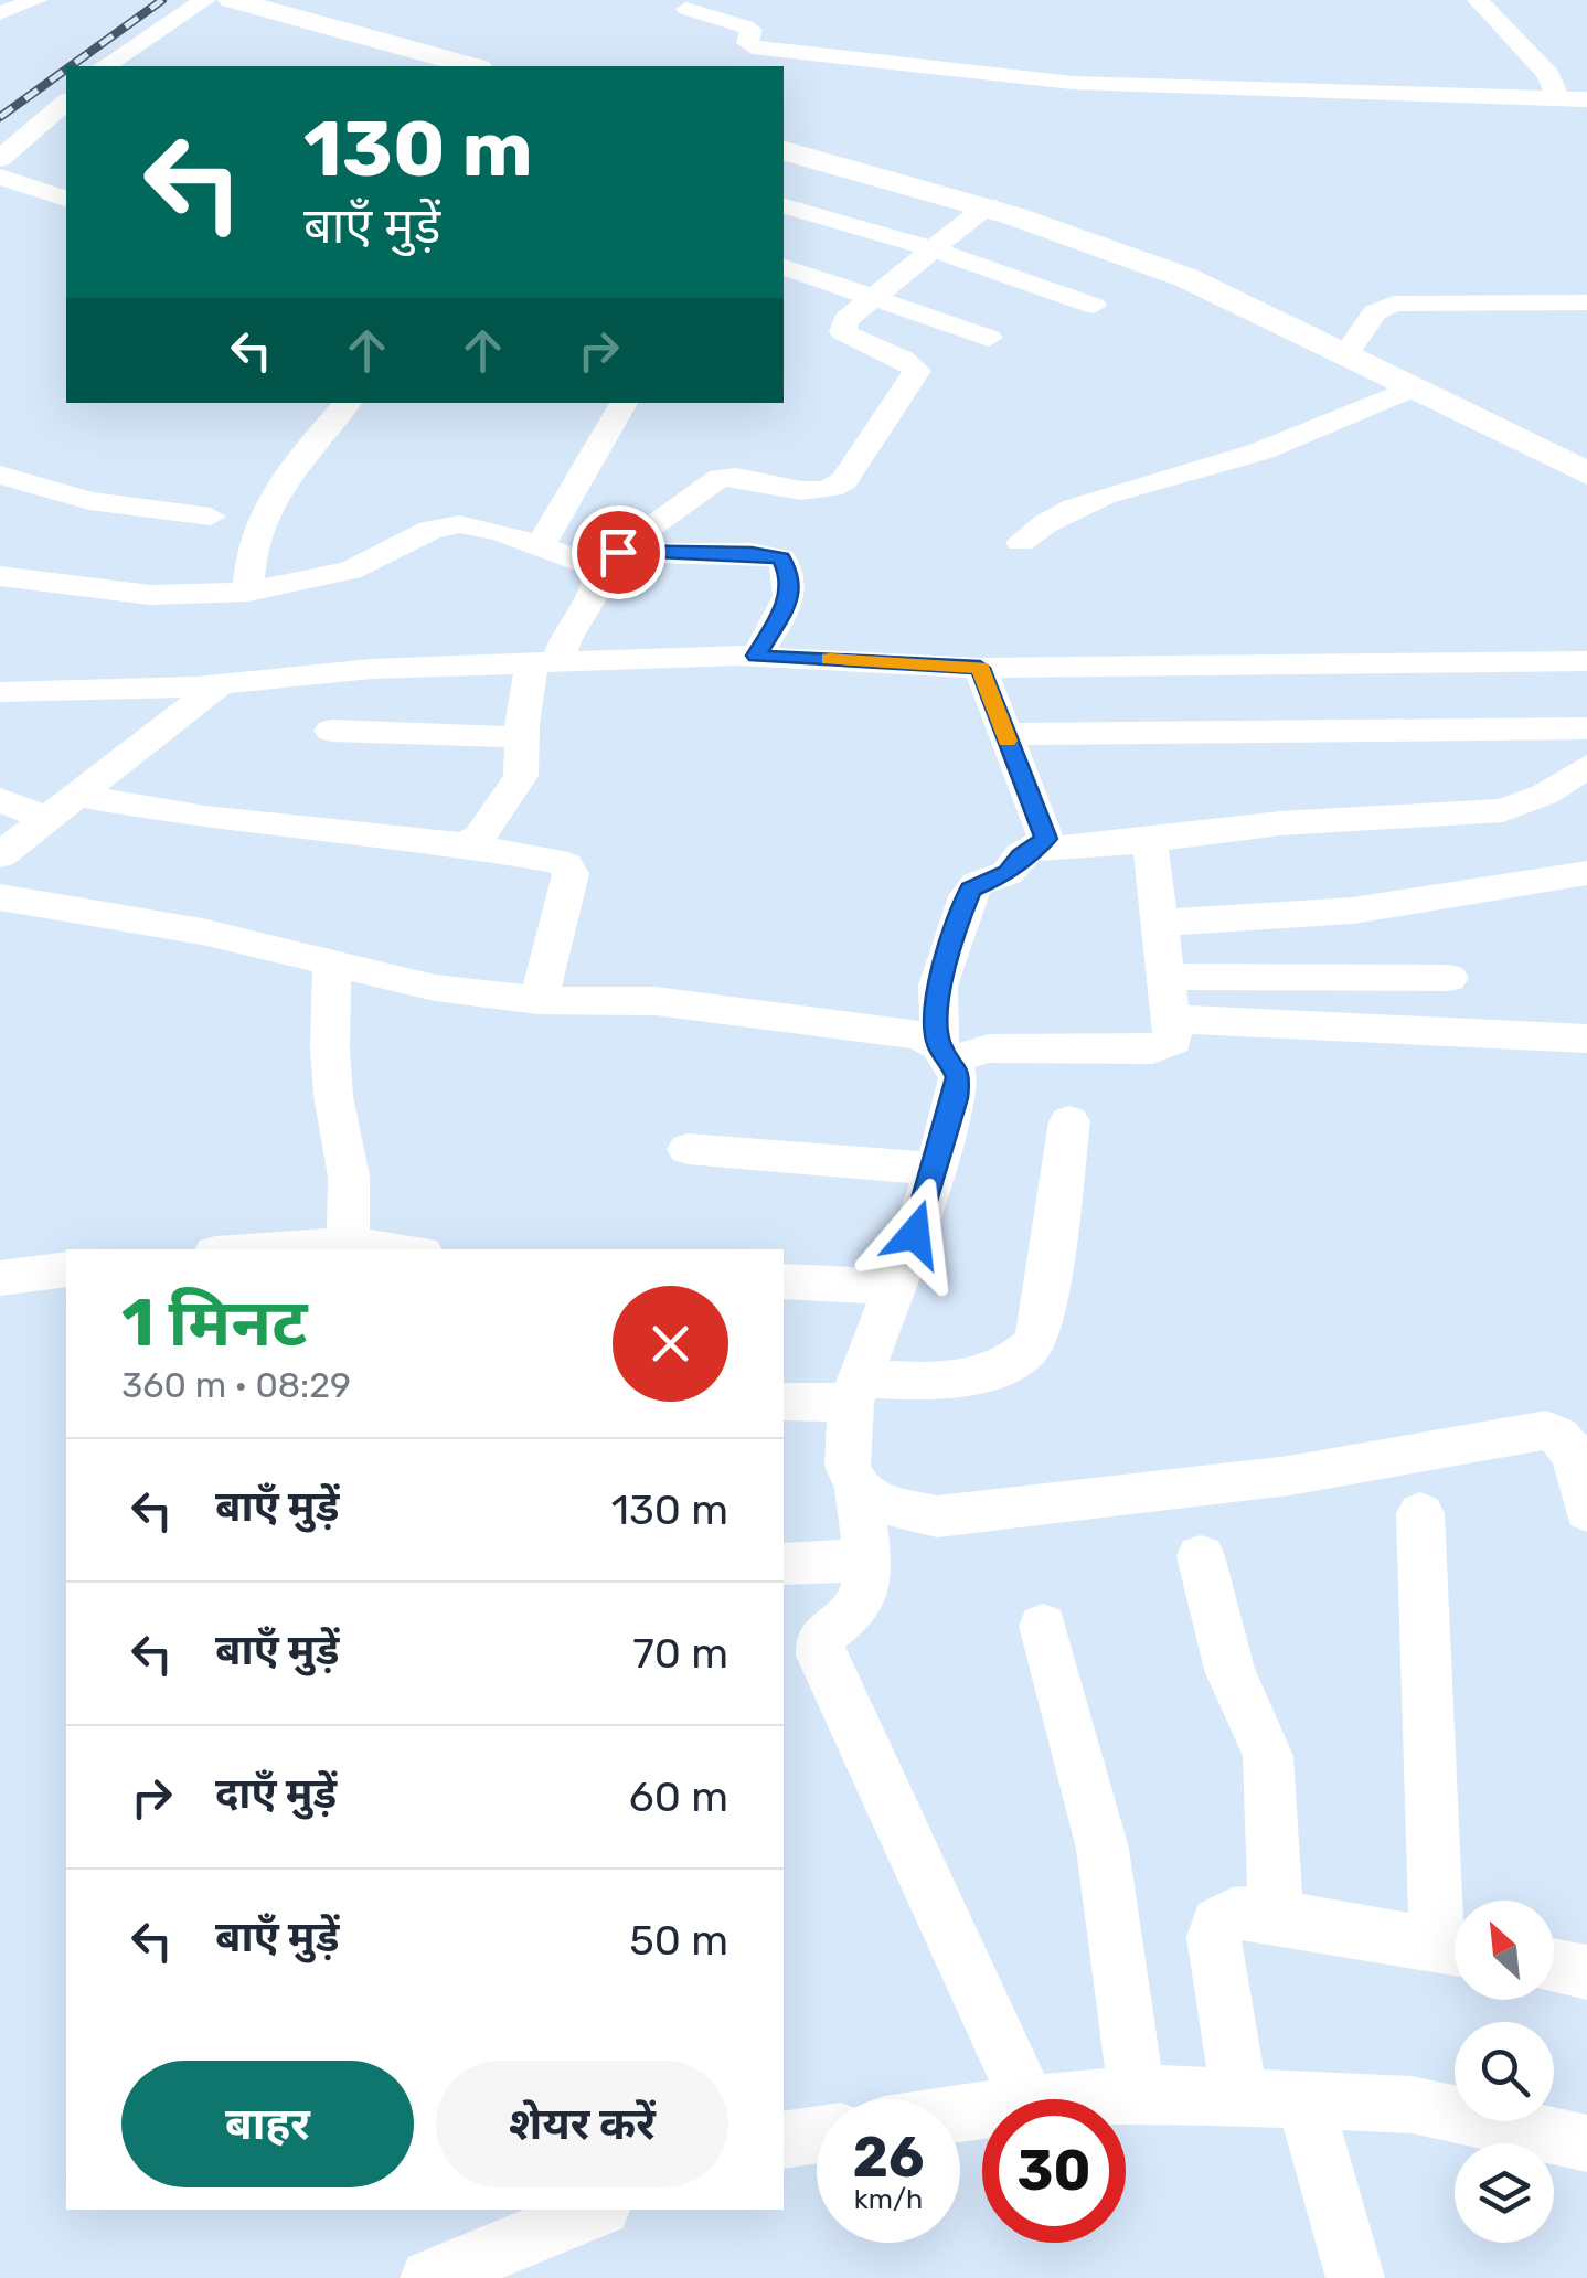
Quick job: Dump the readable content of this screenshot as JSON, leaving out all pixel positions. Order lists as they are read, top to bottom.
{
  "north": "top left",
  "page": {
    "turn": ["130 m", "बाएँ मुड़ें"],
    "heading": ["1 मिनट", "360 m · 08:29"],
    "list": [
      {
        "name": "बाएँ मुड़ें",
        "value": "130 m"
      },
      {
        "name": "बाएँ मुड़ें",
        "value": "70 m"
      },
      {
        "name": "दाएँ मुड़ें",
        "value": "60 m"
      },
      {
        "name": "बाएँ मुड़ें",
        "value": "50 m"
      }
    ],
    "buttons": ["बाहर", "शेयर करें"],
    "speed": "26 km/h",
    "limit": "30"
  }
}
